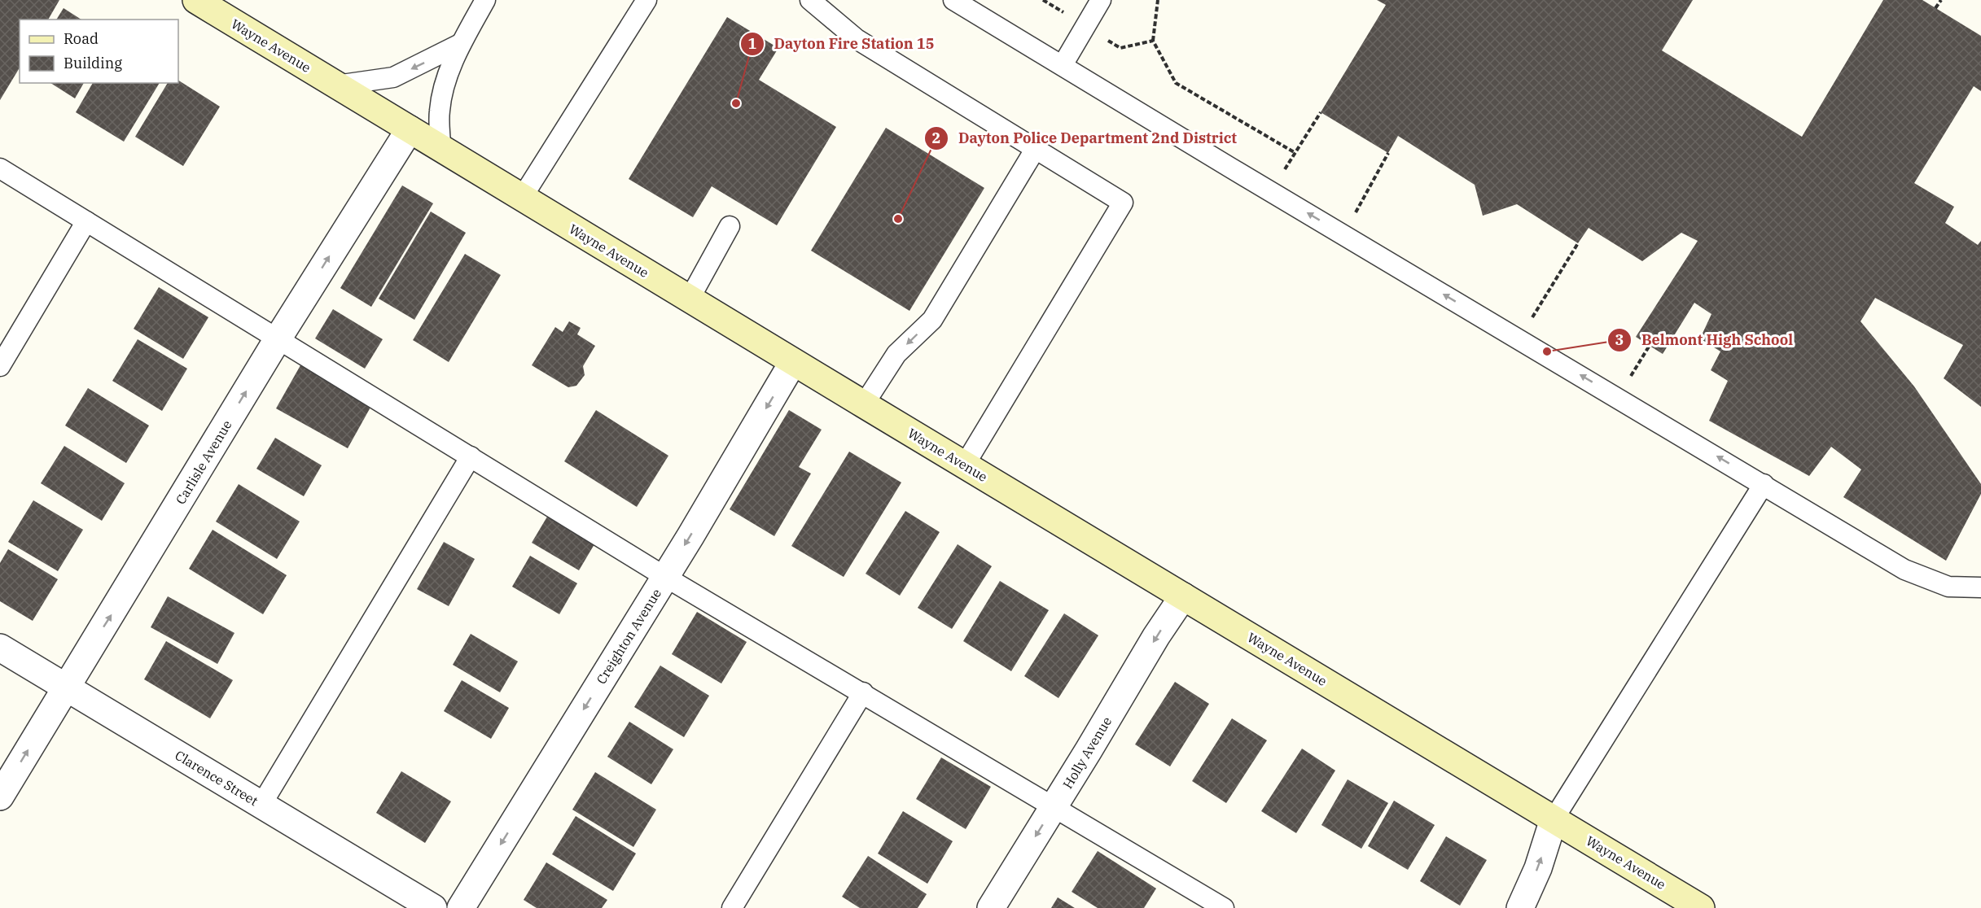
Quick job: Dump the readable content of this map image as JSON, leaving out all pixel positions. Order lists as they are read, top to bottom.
{
  "streets": {
    "main road": ["Wayne Avenue"],
    "street": [
      "Carlisle Avenue",
      "Creighton Avenue",
      "Holly Avenue",
      "Clarence Street"
    ]
  },
  "crossings": [
    ["Wayne Avenue", "Carlisle Avenue"],
    ["Wayne Avenue", "Creighton Avenue"],
    ["Wayne Avenue", "Holly Avenue"],
    ["Carlisle Avenue", "Clarence Street"]
  ],
  "one_way": ["Carlisle Avenue", "Creighton Avenue", "Holly Avenue"],
  "places": ["Dayton Fire Station 15", "Dayton Police Department 2nd District", "Belmont High School"],
  "legend": ["Road", "Building"]
}
